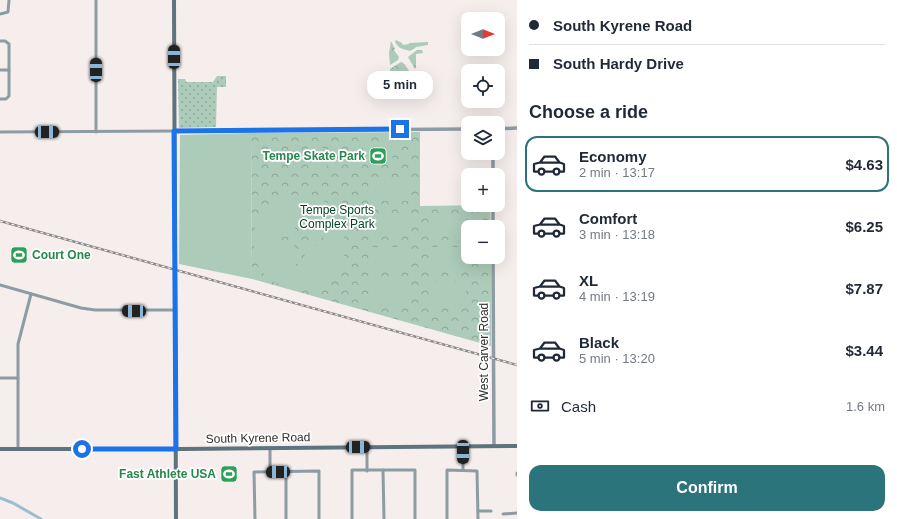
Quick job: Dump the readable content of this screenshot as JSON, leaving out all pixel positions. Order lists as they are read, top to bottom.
{
  "streets": {
    "main road": ["South Kyrene Road"],
    "street": ["West Carver Road"]
  },
  "crossings": [
    ["West Carver Road", "South Kyrene Road"]
  ],
  "parks": ["Tempe Sports Complex Park"],
  "places": {
    "sports": ["Tempe Skate Park", "Court One", "Fast Athlete USA"]
  },
  "north": "right",
  "page": {
    "banner": ["South Kyrene Road", "South Hardy Drive"],
    "map_buttons": ["+", "−"],
    "bubble": "5 min",
    "heading": "Choose a ride",
    "list": [
      {
        "name": "Economy",
        "note": "2 min · 13:17",
        "value": "$4.63"
      },
      {
        "name": "Comfort",
        "note": "3 min · 13:18",
        "value": "$6.25"
      },
      {
        "name": "XL",
        "note": "4 min · 13:19",
        "value": "$7.87"
      },
      {
        "name": "Black",
        "note": "5 min · 13:20",
        "value": "$3.44"
      }
    ],
    "pay": ["Cash", "1.6 km"],
    "buttons": "Confirm"
  }
}
